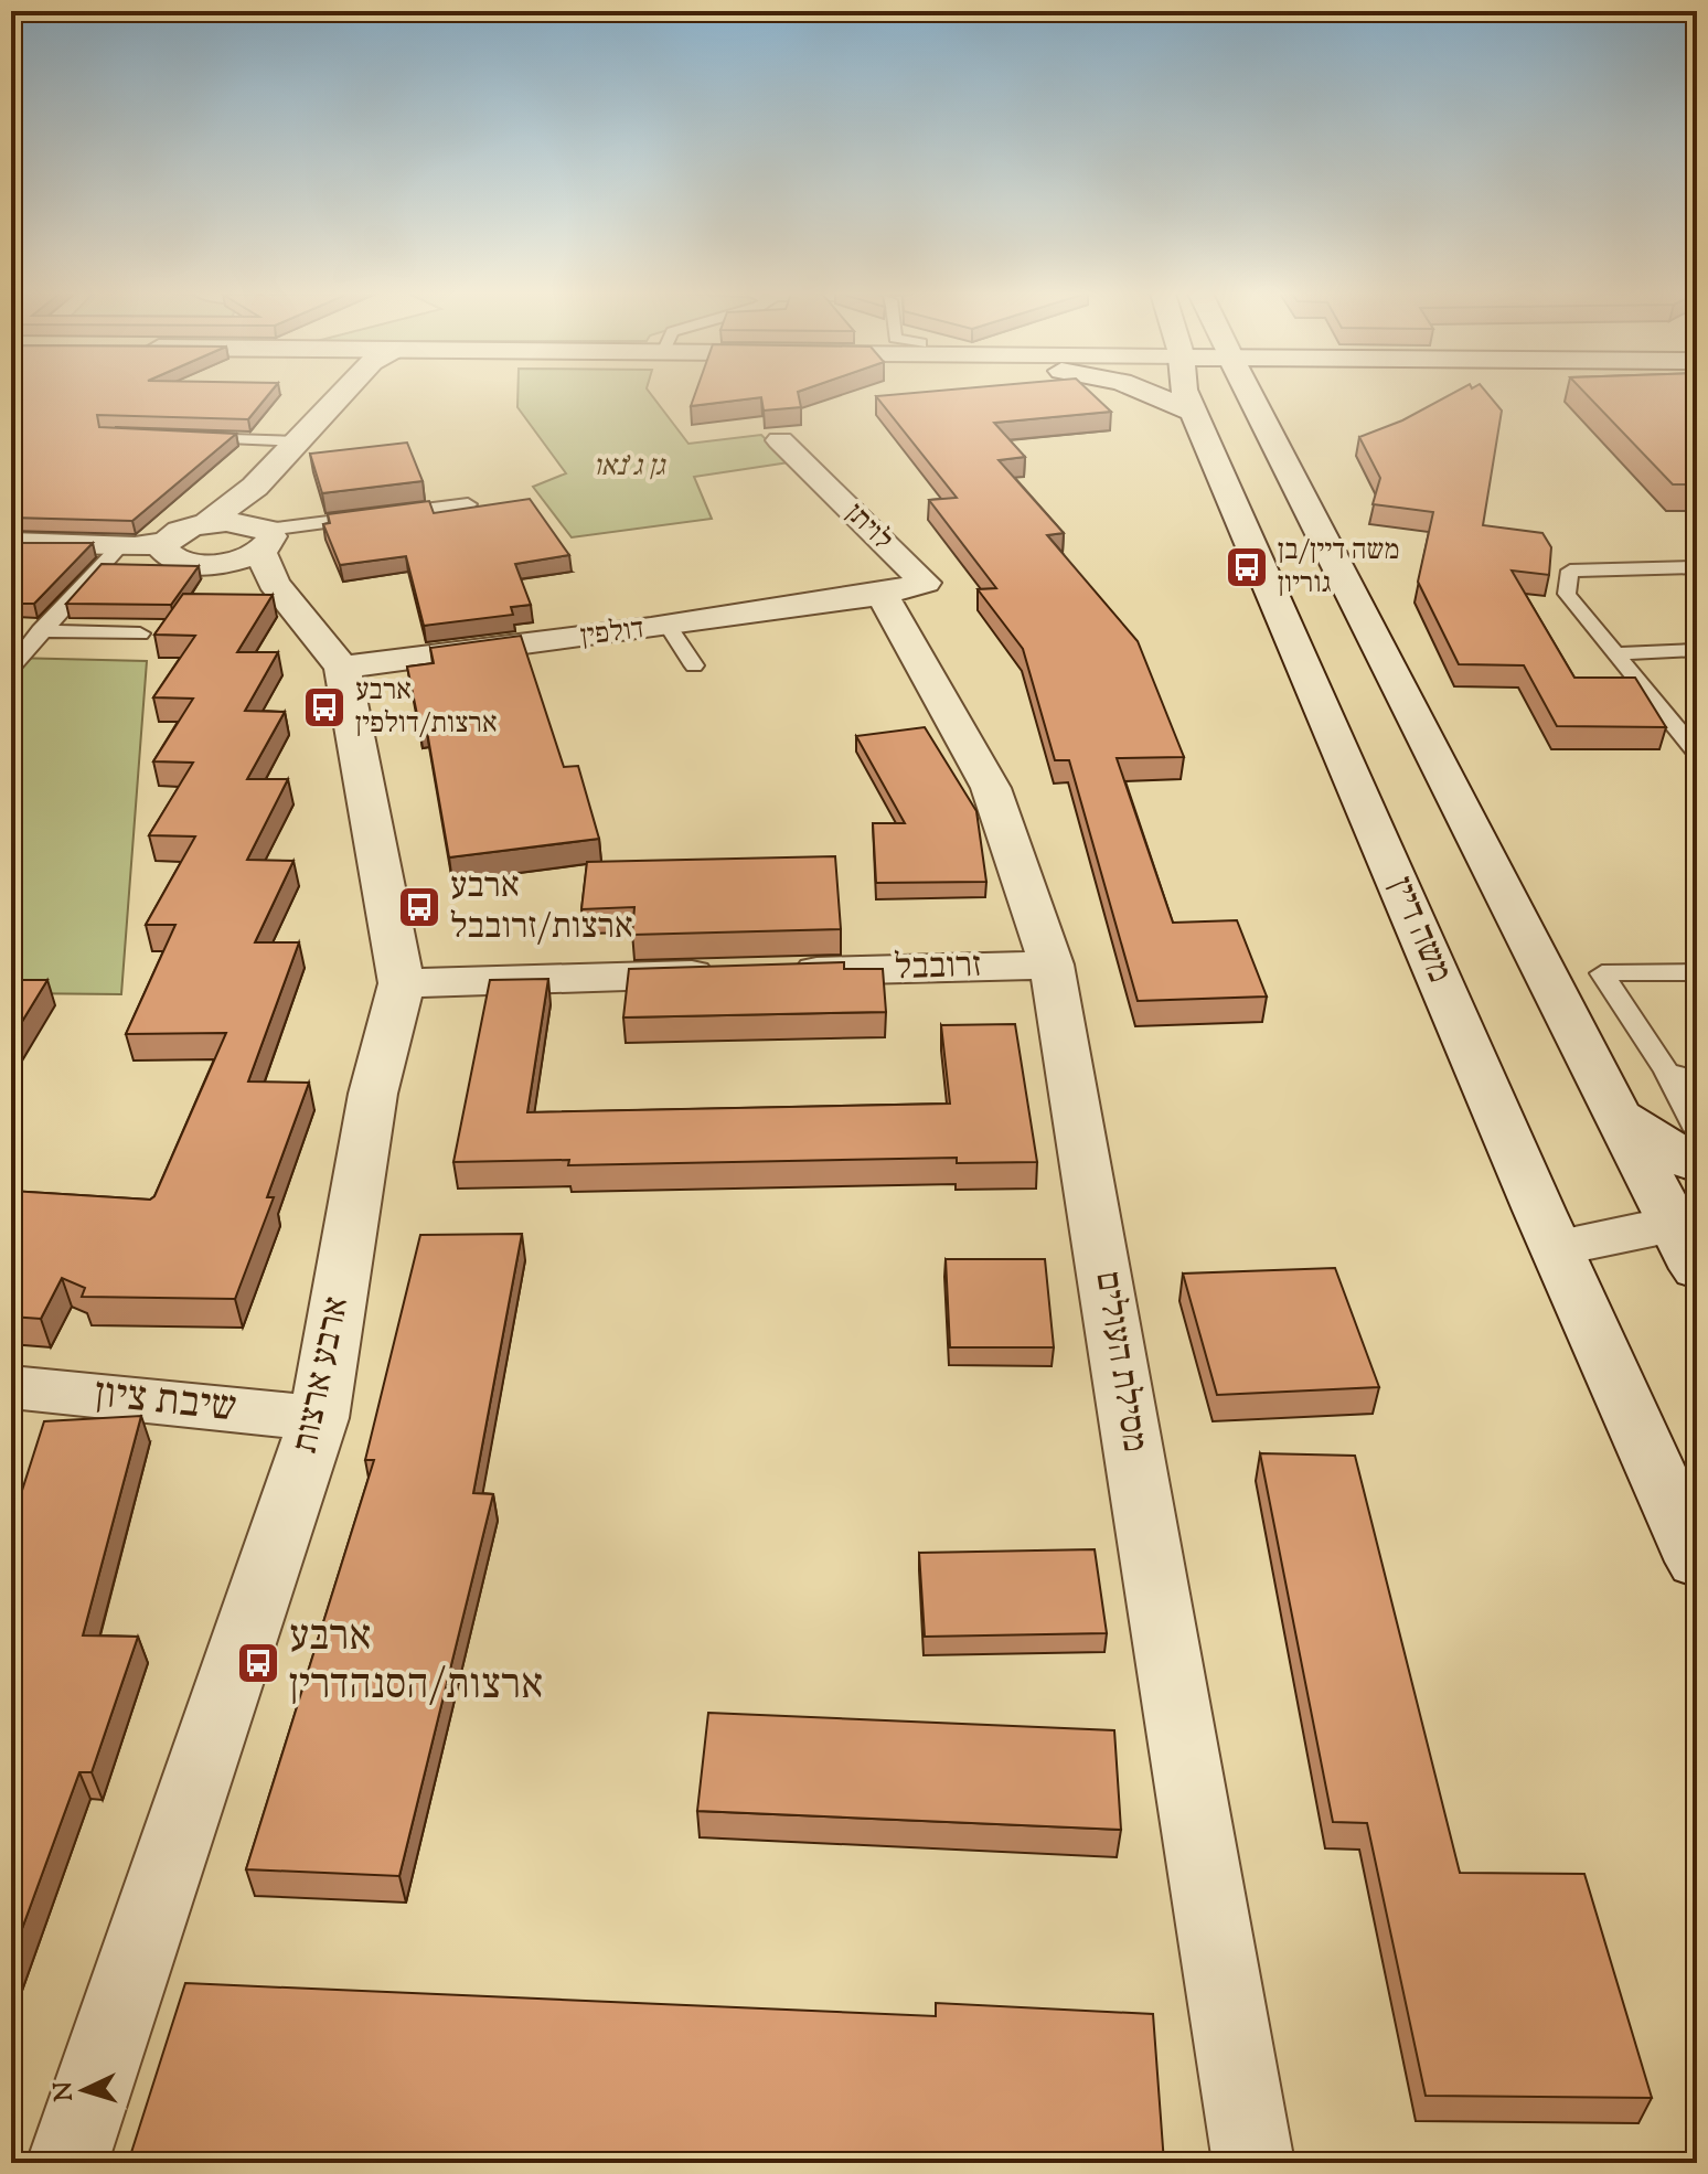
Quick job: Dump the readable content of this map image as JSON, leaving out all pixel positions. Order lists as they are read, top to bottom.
{
  "streets": {
    "street": [
      "לויתן",
      "דולפין",
      "משה דיין",
      "זרובבל",
      "מסילת העולים",
      "ארבע ארצות",
      "שיבת ציון"
    ]
  },
  "crossings": [
    ["לויתן", "דולפין"],
    ["לויתן", "מסילת העולים"],
    ["דולפין", "מסילת העולים"],
    ["דולפין", "ארבע ארצות"],
    ["זרובבל", "מסילת העולים"],
    ["זרובבל", "ארבע ארצות"],
    ["ארבע ארצות", "שיבת ציון"]
  ],
  "parks": ["גן ג'נאו"],
  "places": {
    "bus stop": [
      "משה דיין/בן גוריון",
      "ארבע ארצות/דולפין",
      "ארבע ארצות/זרובבל",
      "ארבע ארצות/הסנהדרין"
    ]
  },
  "north": "left"
}
